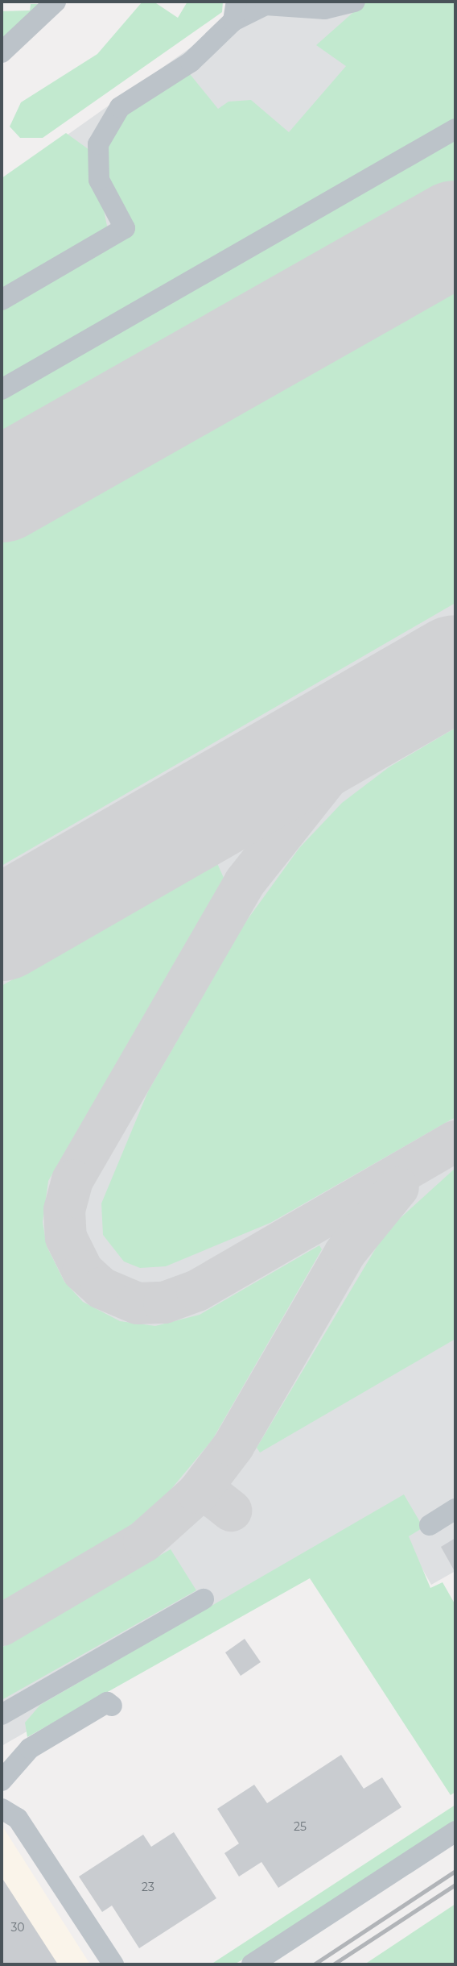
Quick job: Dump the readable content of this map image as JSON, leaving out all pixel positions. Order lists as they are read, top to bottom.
{
  "house_numbers": ["25", "23", "30"]
}
